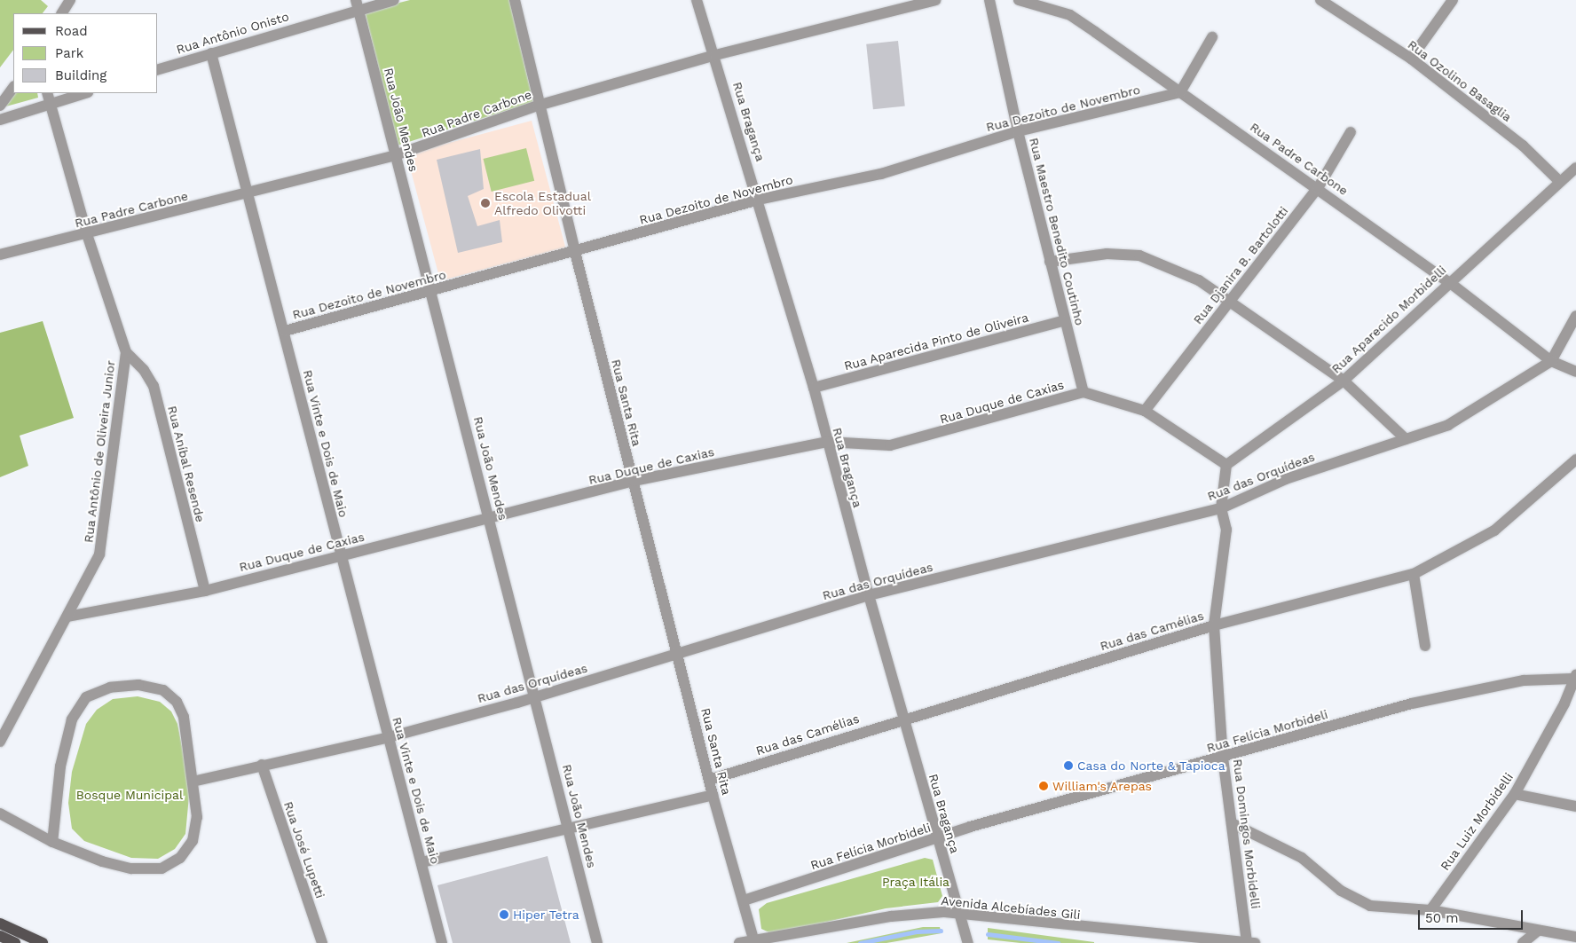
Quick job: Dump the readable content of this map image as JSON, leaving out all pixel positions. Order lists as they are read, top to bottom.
{
  "streets": {
    "street": [
      "Rua Antônio Onisto",
      "Rua Ozolino Basaglia",
      "Rua Dezoito de Novembro",
      "Rua Padre Carbone",
      "Rua João Mendes",
      "Rua Bragança",
      "Rua Maestro Benedito Coutinho",
      "Rua Djanira B. Bartolotti",
      "Rua Aparecido Morbidelli",
      "Rua Aparecida Pinto de Oliveira",
      "Rua Duque de Caxias",
      "Rua Santa Rita",
      "Rua Vinte e Dois de Maio",
      "Rua Antônio de Oliveira Junior",
      "Rua Aníbal Resende",
      "Rua das Orquídeas",
      "Rua das Camélias",
      "Rua Felícia Morbideli",
      "Rua Luiz Morbidelli",
      "Rua Domingos Morbidelli",
      "Rua José Lupetti",
      "Avenida Alcebíades Gili"
    ]
  },
  "crossings": [
    ["Rua Antônio Onisto", "Rua João Mendes"],
    ["Rua Antônio Onisto", "Rua Vinte e Dois de Maio"],
    ["Rua Ozolino Basaglia", "Rua Aparecido Morbidelli"],
    ["Rua Dezoito de Novembro", "Rua Padre Carbone"],
    ["Rua Dezoito de Novembro", "Rua João Mendes"],
    ["Rua Dezoito de Novembro", "Rua Bragança"],
    ["Rua Dezoito de Novembro", "Rua Maestro Benedito Coutinho"],
    ["Rua Dezoito de Novembro", "Rua Santa Rita"],
    ["Rua Dezoito de Novembro", "Rua Vinte e Dois de Maio"],
    ["Rua Padre Carbone", "Rua João Mendes"],
    ["Rua Padre Carbone", "Rua Bragança"],
    ["Rua Padre Carbone", "Rua Djanira B. Bartolotti"],
    ["Rua Padre Carbone", "Rua Aparecido Morbidelli"],
    ["Rua Padre Carbone", "Rua Santa Rita"],
    ["Rua Padre Carbone", "Rua Vinte e Dois de Maio"],
    ["Rua Padre Carbone", "Rua das Orquídeas"],
    ["Rua João Mendes", "Rua Duque de Caxias"],
    ["Rua João Mendes", "Rua das Orquídeas"],
    ["Rua Bragança", "Rua Aparecida Pinto de Oliveira"],
    ["Rua Bragança", "Rua Duque de Caxias"],
    ["Rua Bragança", "Rua das Orquídeas"],
    ["Rua Bragança", "Rua das Camélias"],
    ["Rua Bragança", "Rua Felícia Morbideli"],
    ["Rua Bragança", "Avenida Alcebíades Gili"],
    ["Rua Maestro Benedito Coutinho", "Rua Aparecida Pinto de Oliveira"],
    ["Rua Maestro Benedito Coutinho", "Rua Duque de Caxias"],
    ["Rua Djanira B. Bartolotti", "Rua Duque de Caxias"],
    ["Rua Aparecido Morbidelli", "Rua Duque de Caxias"],
    ["Rua Aparecido Morbidelli", "Rua Domingos Morbidelli"],
    ["Rua Duque de Caxias", "Rua Santa Rita"],
    ["Rua Duque de Caxias", "Rua Vinte e Dois de Maio"],
    ["Rua Duque de Caxias", "Rua Antônio de Oliveira Junior"],
    ["Rua Duque de Caxias", "Rua Aníbal Resende"],
    ["Rua Duque de Caxias", "Rua Domingos Morbidelli"],
    ["Rua Santa Rita", "Rua das Orquídeas"],
    ["Rua Santa Rita", "Rua das Camélias"],
    ["Rua Santa Rita", "Rua Felícia Morbideli"],
    ["Rua Santa Rita", "Avenida Alcebíades Gili"],
    ["Rua Vinte e Dois de Maio", "Rua das Orquídeas"],
    ["Rua Antônio de Oliveira Junior", "Rua Aníbal Resende"],
    ["Rua das Orquídeas", "Rua Domingos Morbidelli"],
    ["Rua das Orquídeas", "Rua José Lupetti"],
    ["Rua das Camélias", "Rua Domingos Morbidelli"],
    ["Rua Felícia Morbideli", "Rua Luiz Morbidelli"],
    ["Rua Felícia Morbideli", "Rua Domingos Morbidelli"],
    ["Rua Domingos Morbidelli", "Avenida Alcebíades Gili"]
  ],
  "parks": ["Bosque Municipal", "Praça Itália"],
  "places": [
    "Escola Estadual Alfredo Olivotti",
    "Casa do Norte & Tapioca",
    "William's Arepas",
    "Hiper Tetra"
  ],
  "legend": ["Road", "Park", "Building"],
  "scale_bar": "50 m"
}
